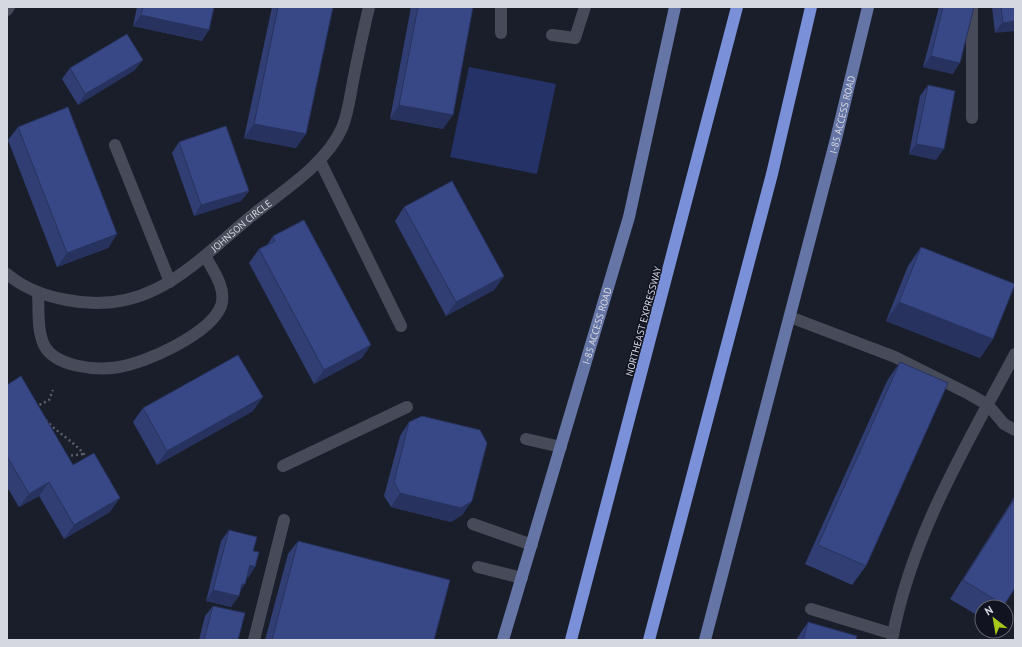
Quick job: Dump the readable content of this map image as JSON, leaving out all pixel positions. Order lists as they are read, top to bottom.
{
  "streets": {
    "highway": ["NORTHEAST EXPRESSWAY"],
    "main road": ["I-85 ACCESS ROAD"],
    "street": ["JOHNSON CIRCLE"]
  },
  "north": "top left"
}
